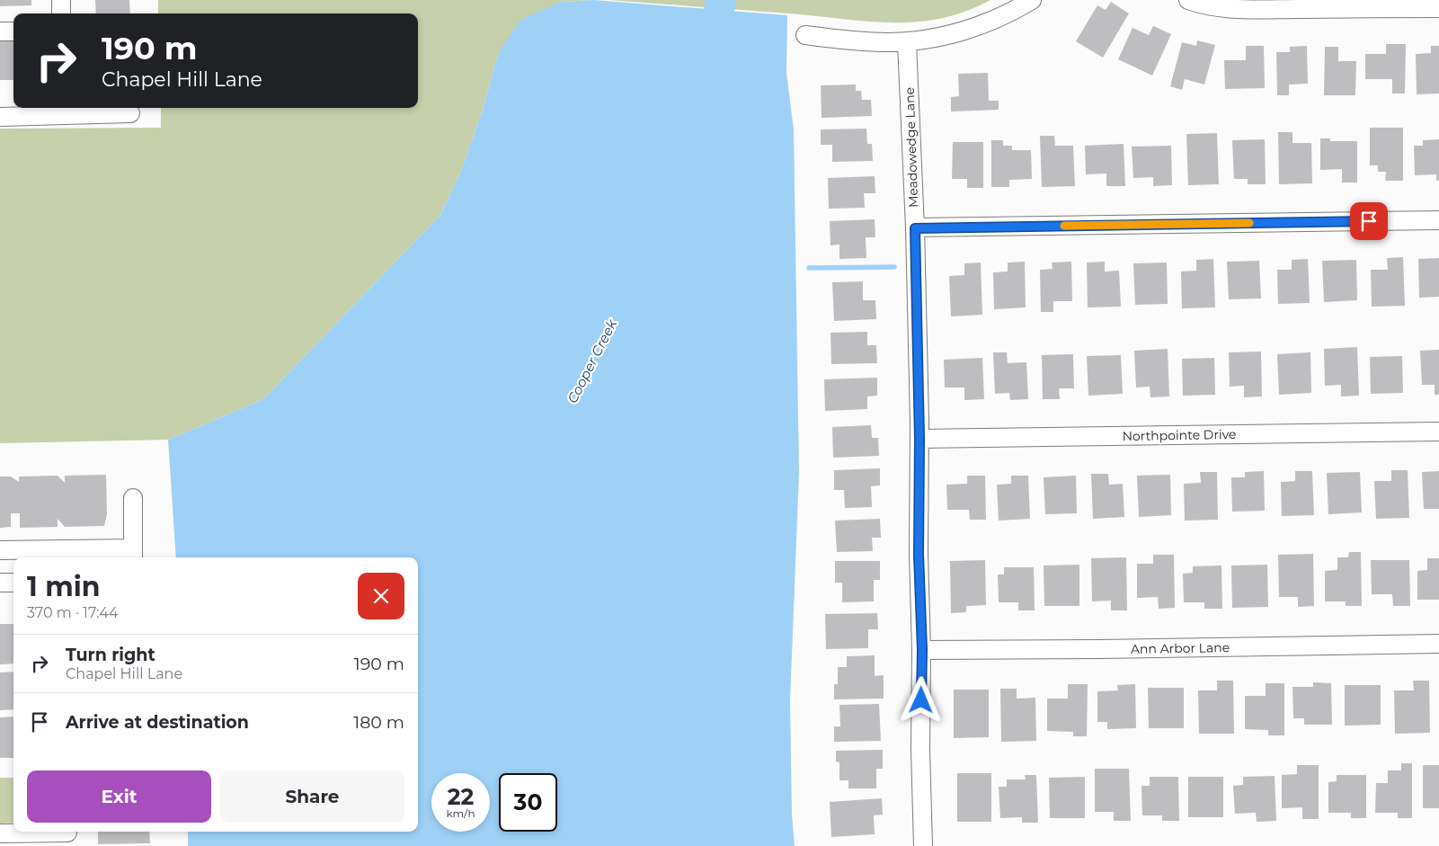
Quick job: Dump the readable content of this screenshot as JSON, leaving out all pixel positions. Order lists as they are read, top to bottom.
{
  "streets": {
    "street": ["Meadowedge Lane", "Northpointe Drive", "Ann Arbor Lane"]
  },
  "crossings": [
    ["Meadowedge Lane", "Northpointe Drive"],
    ["Meadowedge Lane", "Ann Arbor Lane"]
  ],
  "water": ["Cooper Creek"],
  "page": {
    "turn": ["190 m", "Chapel Hill Lane"],
    "heading": ["1 min", "370 m · 17:44"],
    "list": [
      {
        "name": "Turn right",
        "note": "Chapel Hill Lane",
        "value": "190 m"
      },
      {
        "name": "Arrive at destination",
        "value": "180 m"
      }
    ],
    "buttons": ["Exit", "Share"],
    "speed": "22 km/h",
    "limit": "30"
  }
}
